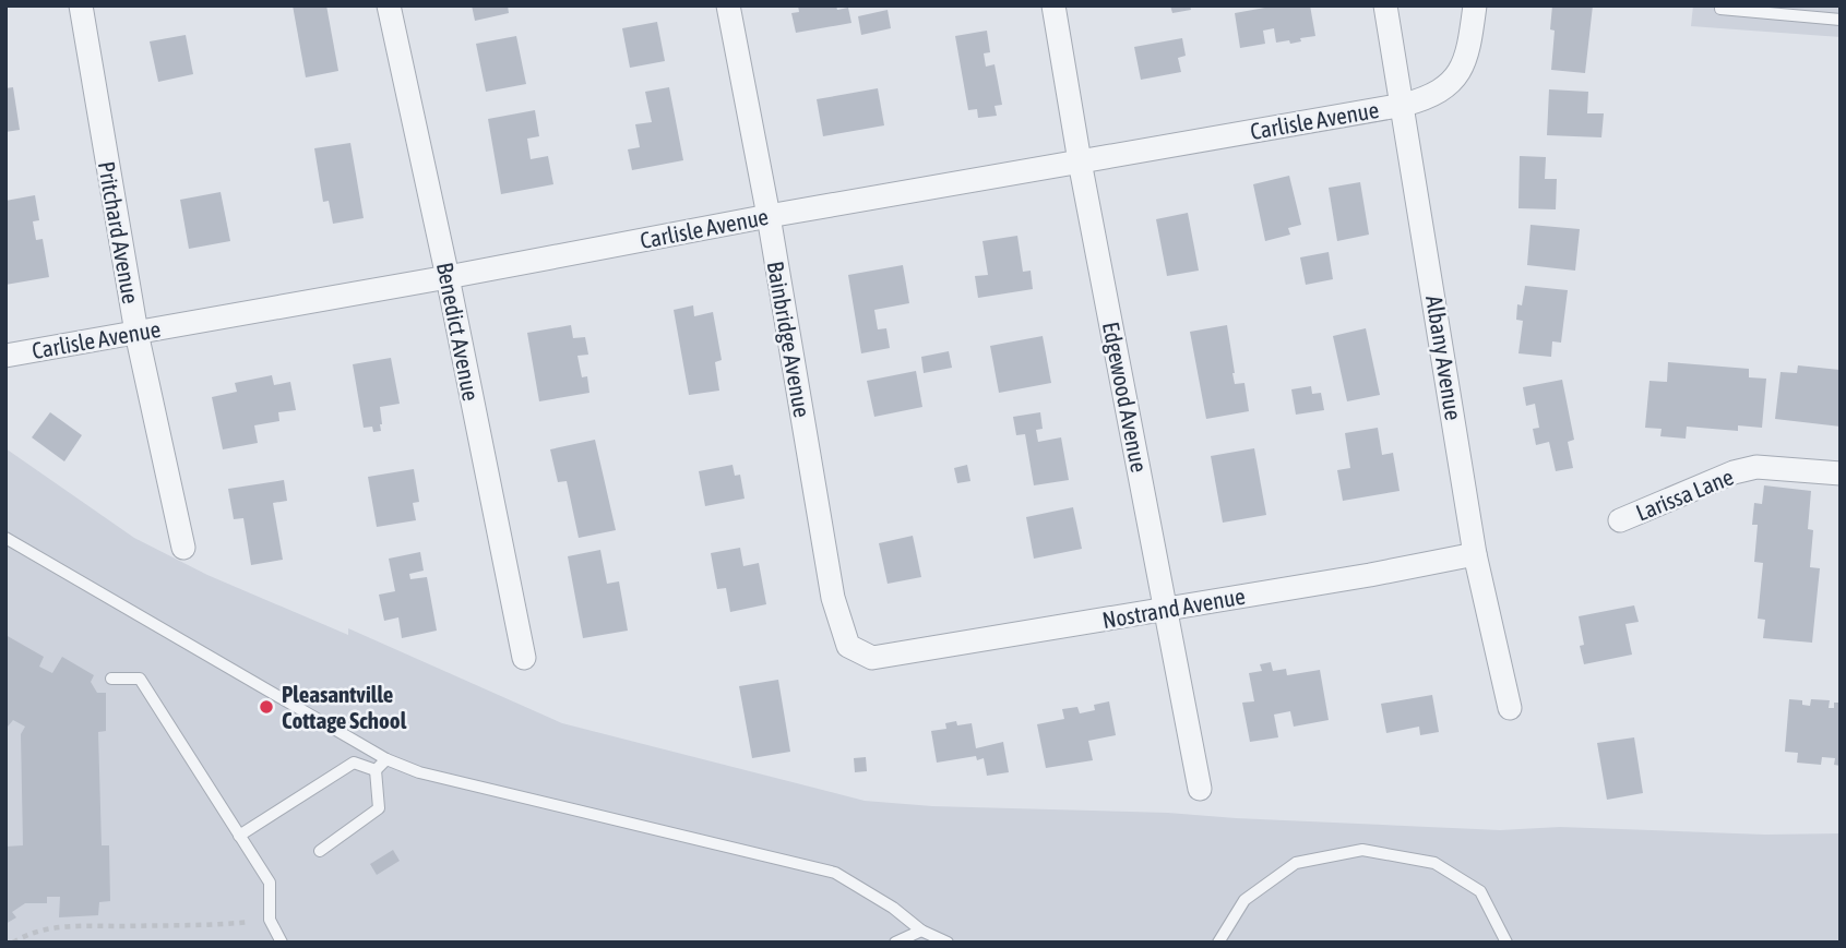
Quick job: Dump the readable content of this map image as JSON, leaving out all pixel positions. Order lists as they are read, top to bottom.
{
  "streets": {
    "street": [
      "Carlisle Avenue",
      "Pritchard Avenue",
      "Benedict Avenue",
      "Bainbridge Avenue",
      "Albany Avenue",
      "Edgewood Avenue",
      "Larissa Lane",
      "Nostrand Avenue"
    ]
  },
  "crossings": [
    ["Carlisle Avenue", "Pritchard Avenue"],
    ["Carlisle Avenue", "Benedict Avenue"],
    ["Carlisle Avenue", "Bainbridge Avenue"],
    ["Carlisle Avenue", "Albany Avenue"],
    ["Carlisle Avenue", "Edgewood Avenue"],
    ["Bainbridge Avenue", "Nostrand Avenue"],
    ["Albany Avenue", "Nostrand Avenue"],
    ["Edgewood Avenue", "Nostrand Avenue"]
  ],
  "places": ["Pleasantville Cottage School"]
}
